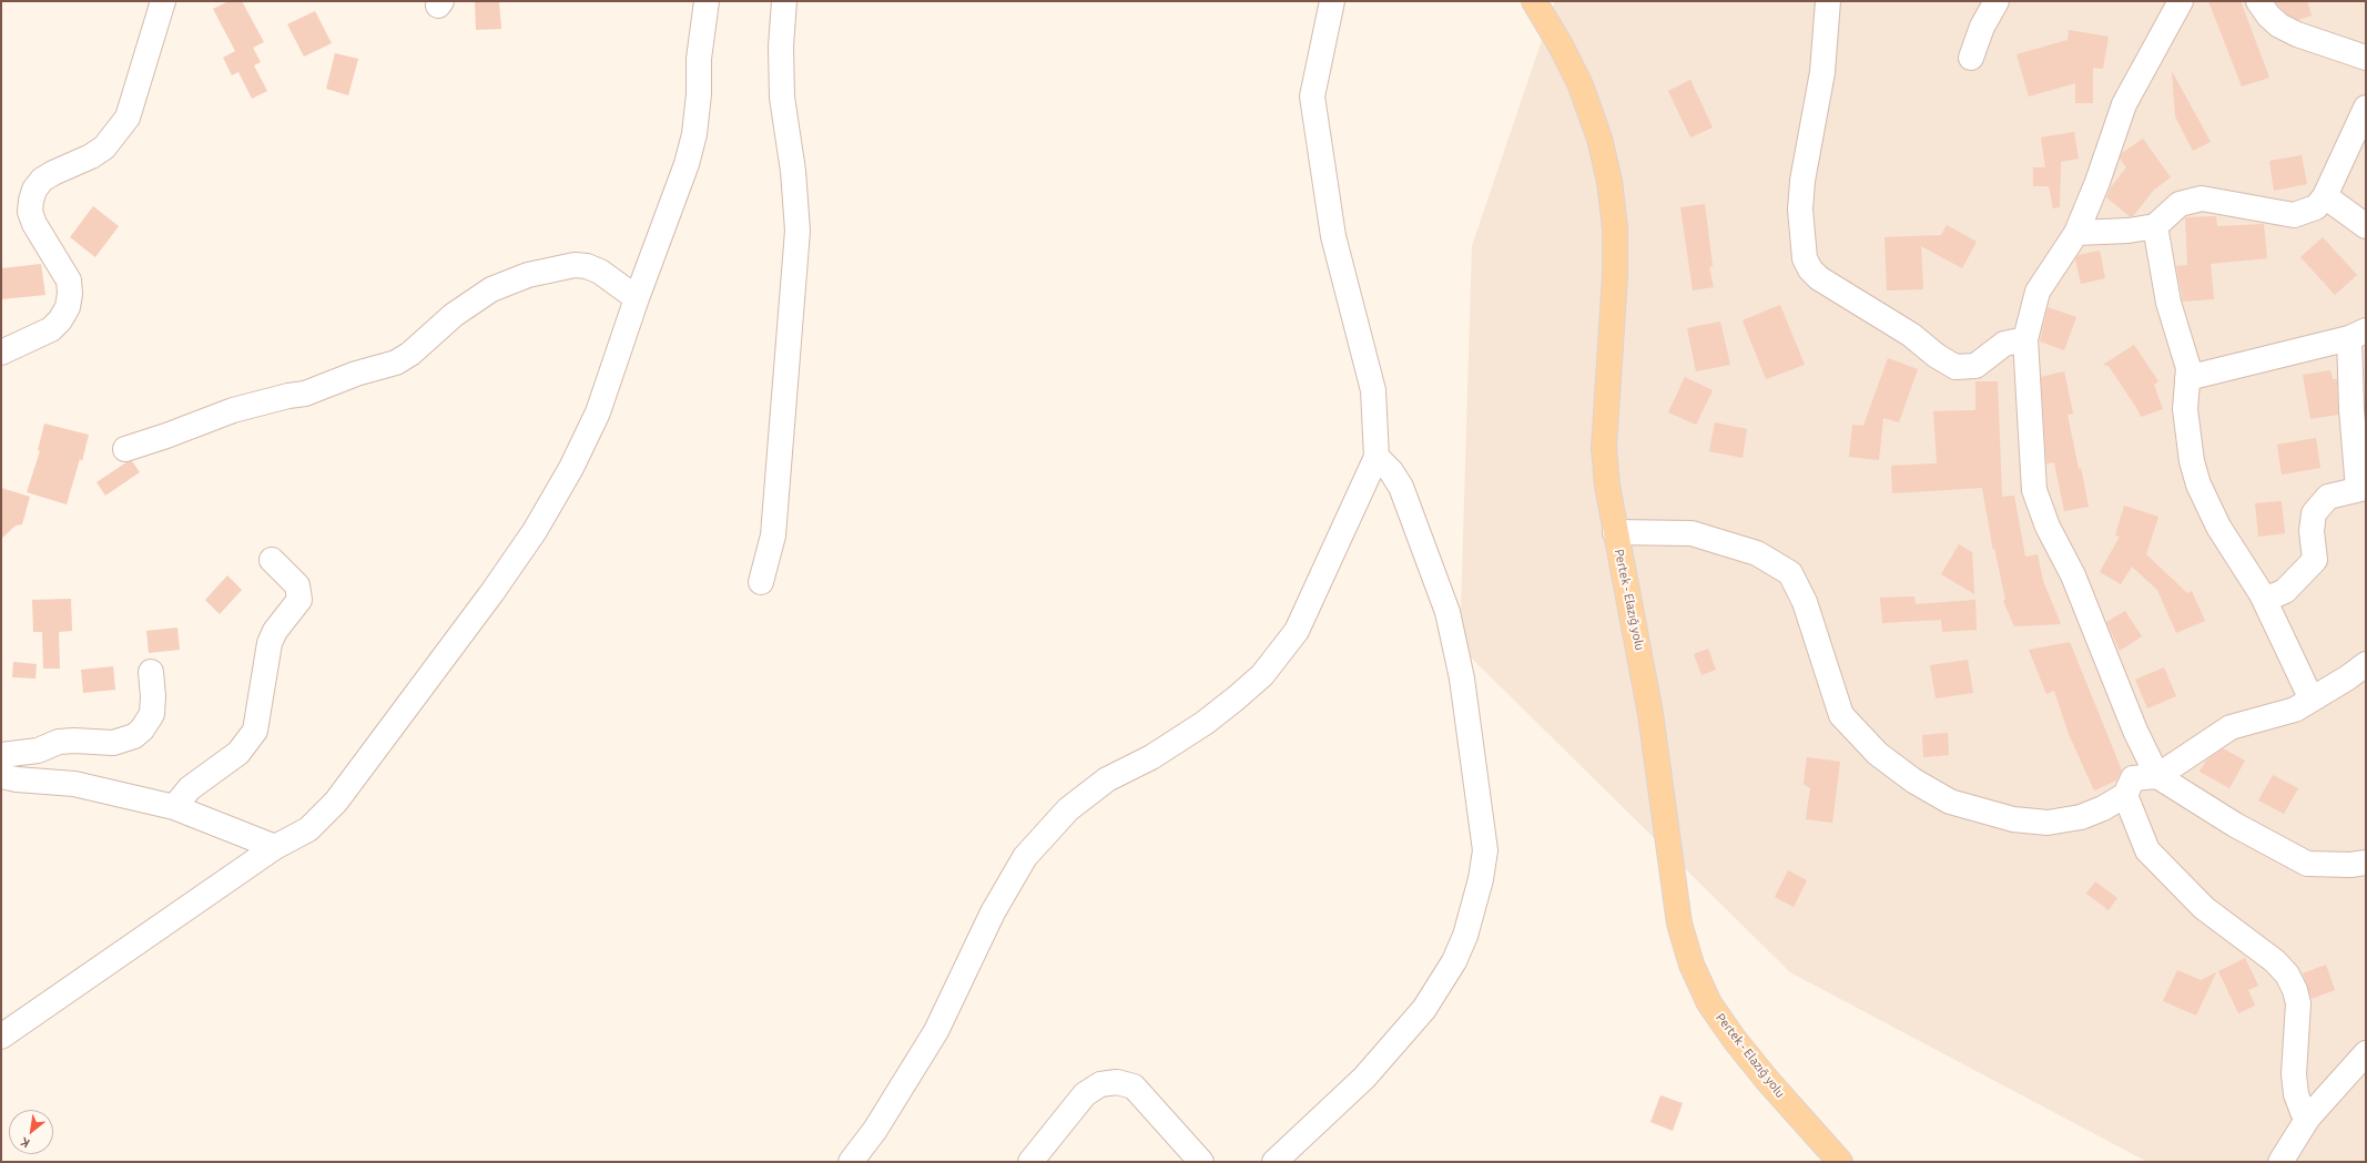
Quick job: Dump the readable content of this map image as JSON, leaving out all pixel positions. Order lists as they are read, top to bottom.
{
  "streets": {
    "main road": ["Pertek - Elazığ yolu"]
  },
  "north": "bottom left"
}
